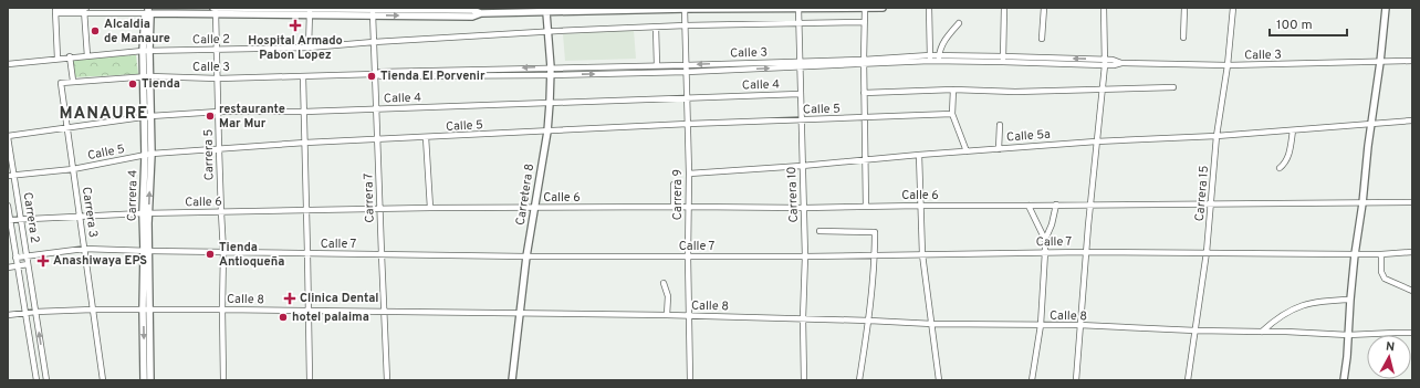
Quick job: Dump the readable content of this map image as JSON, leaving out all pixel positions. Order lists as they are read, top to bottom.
{
  "streets": {
    "street": [
      "Calle 2",
      "Calle 3",
      "Calle 4",
      "Calle 5",
      "Calle 5a",
      "Carrera 5",
      "Carrera 15",
      "Carretera 8",
      "Carrera 9",
      "Carrera 10",
      "Carrera 4",
      "Calle 6",
      "Carrera 7",
      "Carrera 3",
      "Carrera 2",
      "Calle 7",
      "Calle 8"
    ]
  },
  "crossings": [
    ["Calle 2", "Carrera 5"],
    ["Calle 2", "Carretera 8"],
    ["Calle 2", "Carrera 9"],
    ["Calle 2", "Carrera 10"],
    ["Calle 2", "Carrera 4"],
    ["Calle 2", "Carrera 7"],
    ["Calle 3", "Carrera 5"],
    ["Calle 3", "Carrera 15"],
    ["Calle 3", "Carretera 8"],
    ["Calle 3", "Carrera 9"],
    ["Calle 3", "Carrera 10"],
    ["Calle 3", "Carrera 4"],
    ["Calle 3", "Carrera 7"],
    ["Calle 3", "Carrera 3"],
    ["Calle 4", "Carrera 5"],
    ["Calle 4", "Carretera 8"],
    ["Calle 4", "Carrera 9"],
    ["Calle 4", "Carrera 10"],
    ["Calle 4", "Carrera 4"],
    ["Calle 4", "Carrera 7"],
    ["Calle 4", "Carrera 3"],
    ["Calle 4", "Carrera 2"],
    ["Calle 5", "Carrera 5"],
    ["Calle 5", "Carretera 8"],
    ["Calle 5", "Carrera 9"],
    ["Calle 5", "Carrera 10"],
    ["Calle 5", "Carrera 4"],
    ["Calle 5", "Carrera 7"],
    ["Calle 5", "Carrera 3"],
    ["Calle 5", "Carrera 2"],
    ["Calle 5a", "Carrera 15"],
    ["Calle 5a", "Carrera 9"],
    ["Calle 5a", "Carrera 10"],
    ["Carrera 5", "Calle 6"],
    ["Carrera 5", "Calle 7"],
    ["Carrera 5", "Calle 8"],
    ["Carrera 15", "Calle 6"],
    ["Carrera 15", "Calle 7"],
    ["Carrera 15", "Calle 8"],
    ["Carretera 8", "Calle 6"],
    ["Carretera 8", "Calle 7"],
    ["Carretera 8", "Calle 8"],
    ["Carrera 9", "Calle 6"],
    ["Carrera 9", "Calle 7"],
    ["Carrera 9", "Calle 8"],
    ["Carrera 10", "Calle 6"],
    ["Carrera 10", "Calle 7"],
    ["Carrera 10", "Calle 8"],
    ["Carrera 4", "Calle 6"],
    ["Carrera 4", "Calle 7"],
    ["Carrera 4", "Calle 8"],
    ["Calle 6", "Carrera 7"],
    ["Calle 6", "Carrera 3"],
    ["Calle 6", "Carrera 2"],
    ["Carrera 7", "Calle 7"],
    ["Carrera 7", "Calle 8"],
    ["Carrera 3", "Calle 7"],
    ["Carrera 3", "Calle 8"],
    ["Carrera 2", "Calle 7"],
    ["Carrera 2", "Calle 8"]
  ],
  "districts": ["MANAURE"],
  "places": {
    "health": ["Hospital Armado Pabon Lopez", "Anashiwaya EPS", "Clinica Dental"],
    "other": [
      "Alcaldia de Manaure",
      "Tienda El Porvenir",
      "Tienda",
      "restaurante Mar Mur",
      "Tienda Antioqueña",
      "hotel palaima"
    ]
  },
  "scale_bar": "100 m",
  "north": "top"
}
